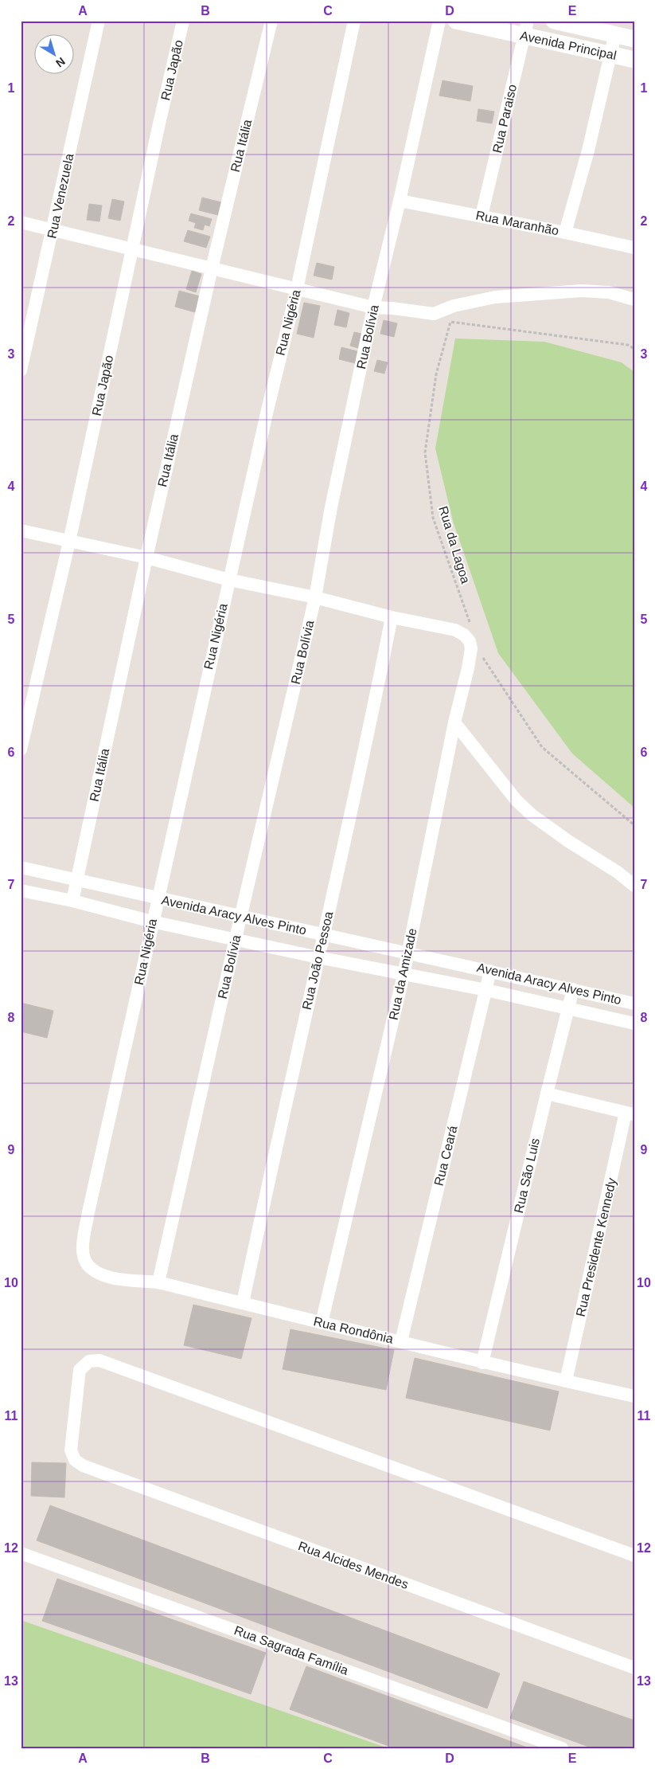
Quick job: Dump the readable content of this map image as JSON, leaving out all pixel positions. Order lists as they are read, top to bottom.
{
  "streets": {
    "street": [
      "Avenida Principal",
      "Rua Japão",
      "Rua Paraiso",
      "Rua Itália",
      "Rua Venezuela",
      "Rua Maranhão",
      "Rua Nigéria",
      "Rua Bolívia",
      "Avenida Aracy Alves Pinto",
      "Rua João Pessoa",
      "Rua da Amizade",
      "Rua Ceará",
      "Rua São Luis",
      "Rua Presidente Kennedy",
      "Rua Rondônia",
      "Rua Alcides Mendes",
      "Rua Sagrada Família"
    ],
    "path": ["Rua da Lagoa"]
  },
  "crossings": [
    ["Avenida Principal", "Rua Paraiso"],
    ["Rua Paraiso", "Rua Maranhão"],
    ["Rua Itália", "Avenida Aracy Alves Pinto"],
    ["Rua Maranhão", "Rua Bolívia"],
    ["Rua Nigéria", "Avenida Aracy Alves Pinto"],
    ["Rua Nigéria", "Rua Rondônia"],
    ["Rua Bolívia", "Avenida Aracy Alves Pinto"],
    ["Rua Bolívia", "Rua Rondônia"],
    ["Avenida Aracy Alves Pinto", "Rua João Pessoa"],
    ["Avenida Aracy Alves Pinto", "Rua da Amizade"],
    ["Avenida Aracy Alves Pinto", "Rua Ceará"],
    ["Avenida Aracy Alves Pinto", "Rua São Luis"],
    ["Rua João Pessoa", "Rua da Amizade"],
    ["Rua João Pessoa", "Rua Rondônia"],
    ["Rua da Amizade", "Rua Rondônia"],
    ["Rua Ceará", "Rua Rondônia"],
    ["Rua São Luis", "Rua Rondônia"],
    ["Rua Presidente Kennedy", "Rua Rondônia"]
  ],
  "north": "bottom right",
  "grid": {
    "columns": [
      "A",
      "B",
      "C",
      "D",
      "E"
    ],
    "rows": [
      "1",
      "2",
      "3",
      "4",
      "5",
      "6",
      "7",
      "8",
      "9",
      "10",
      "11",
      "12",
      "13"
    ]
  }
}
